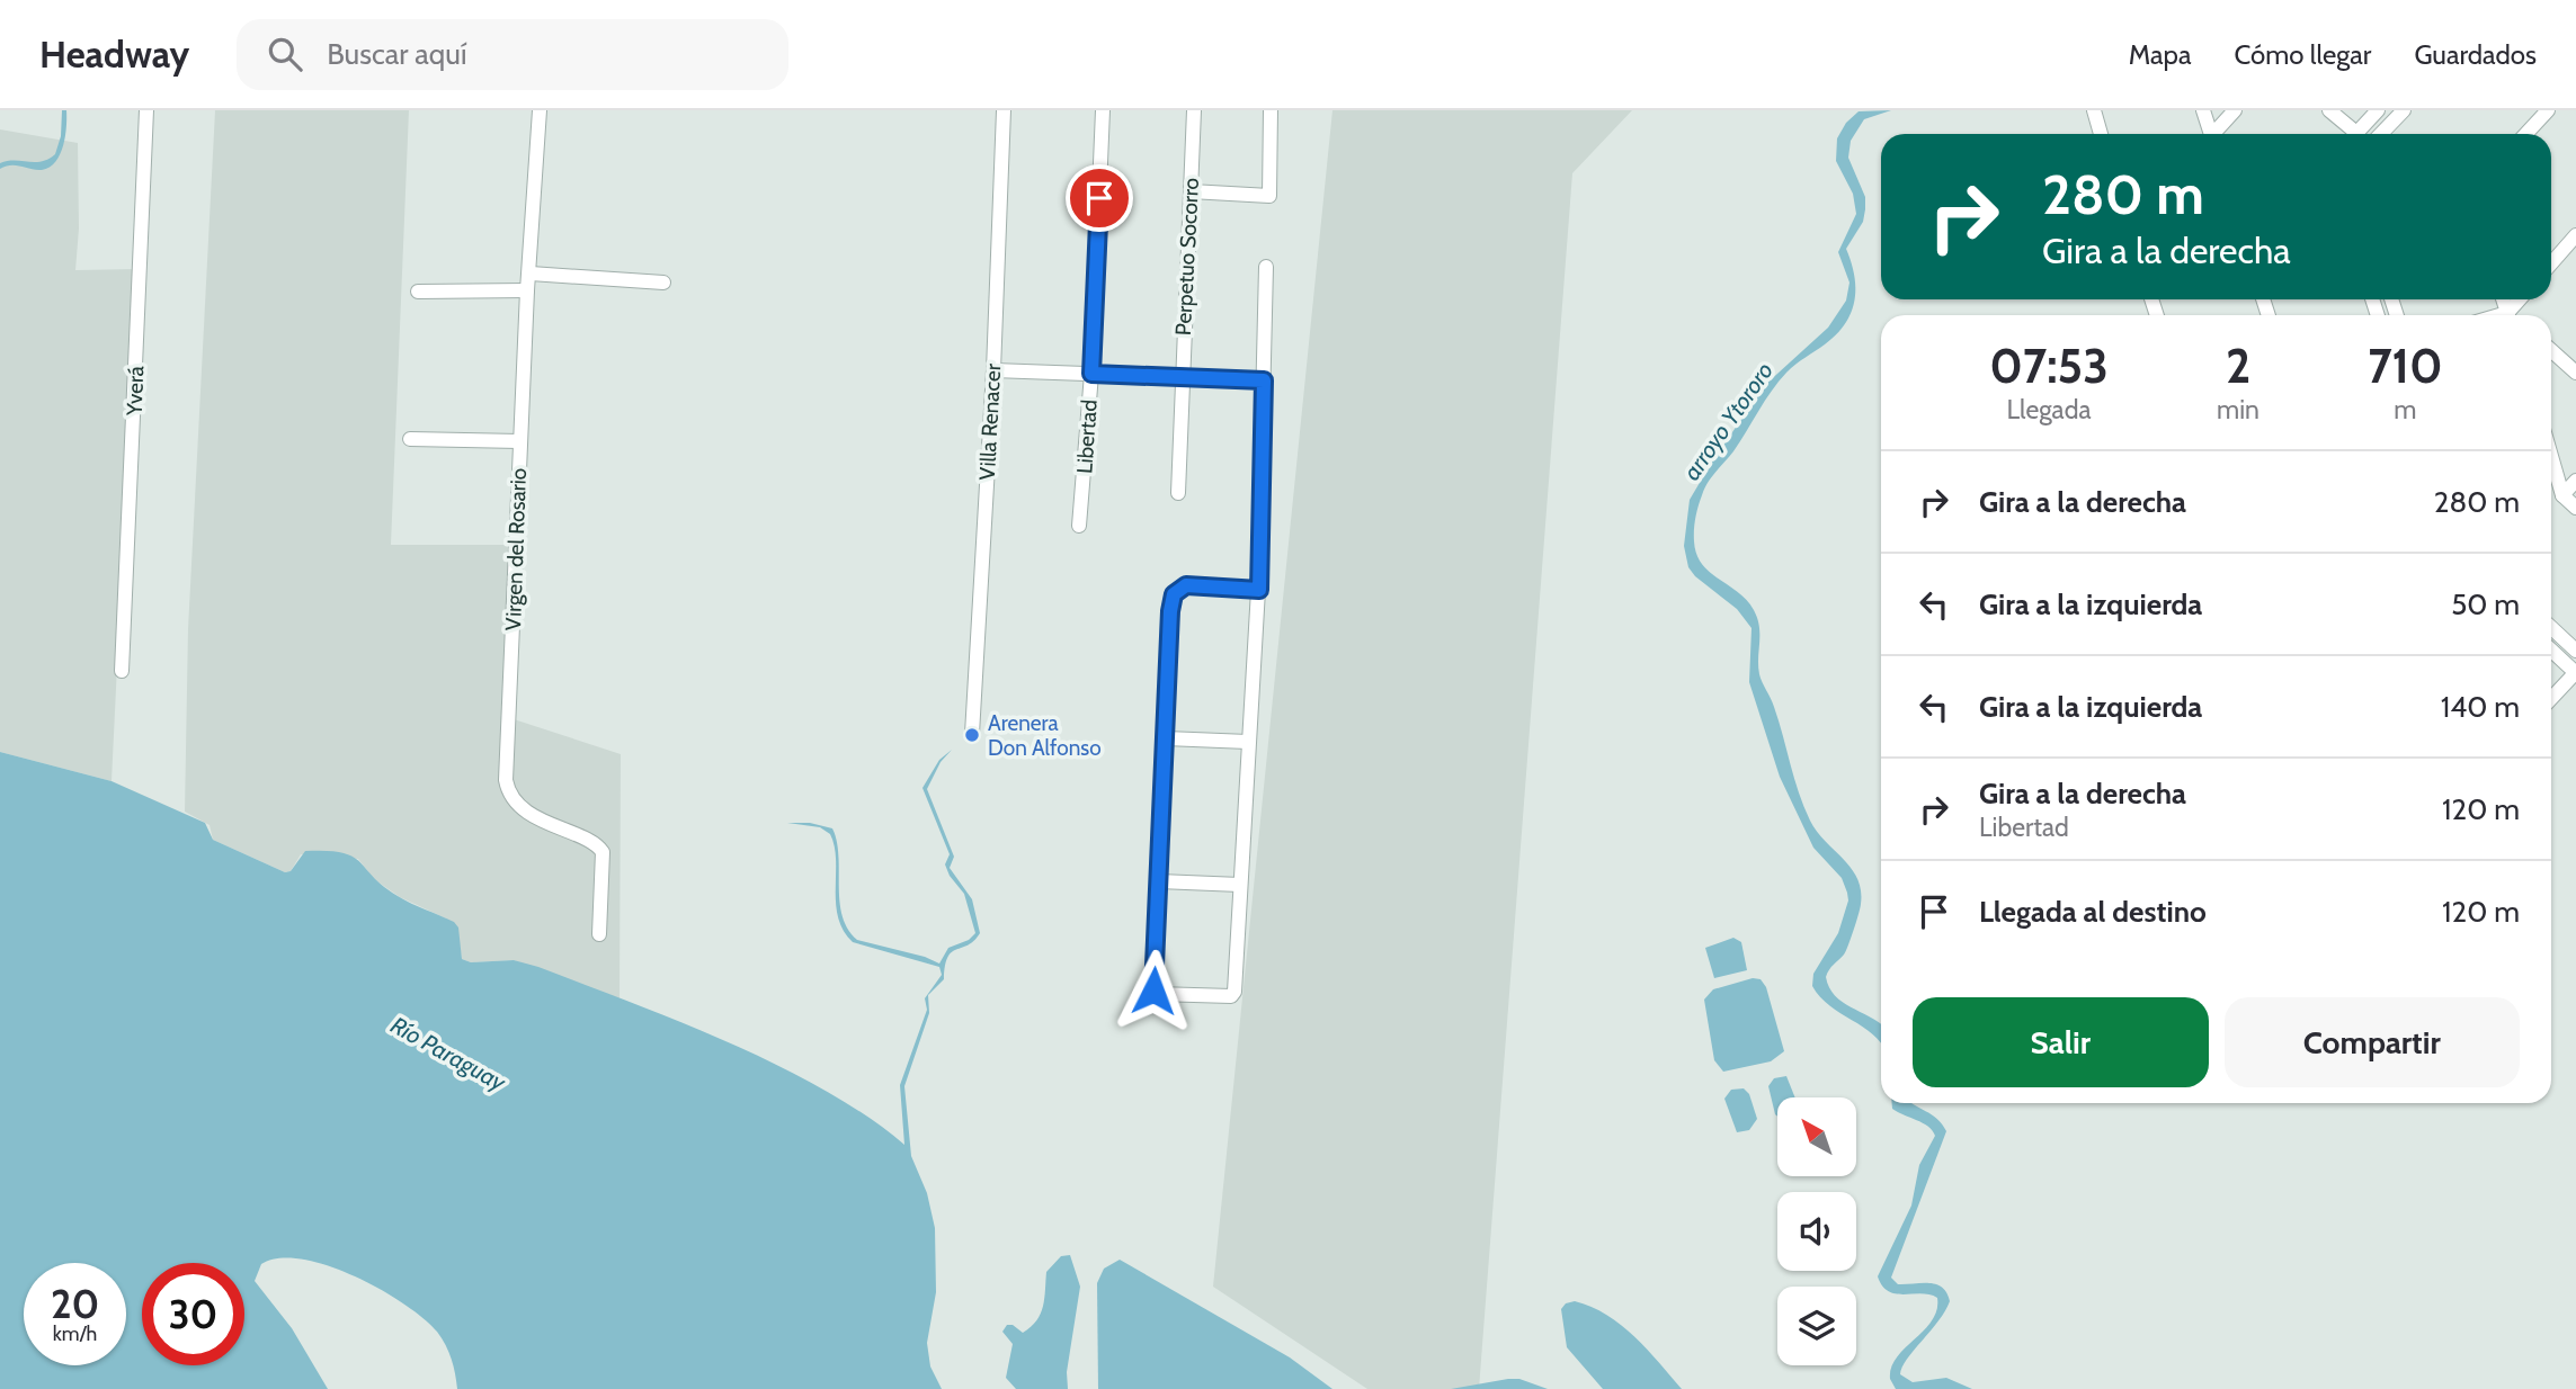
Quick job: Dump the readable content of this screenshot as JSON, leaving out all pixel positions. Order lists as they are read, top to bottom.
{
  "streets": {
    "street": [
      "Perpetuo Socorro",
      "Yverá",
      "Villa Renacer",
      "Libertad",
      "Virgen del Rosario"
    ]
  },
  "water": ["arroyo Ytororo", "Río Paraguay"],
  "places": ["Arenera Don Alfonso"],
  "north": "top left",
  "page": {
    "header": "Headway",
    "search": "Buscar aquí",
    "nav": ["Mapa", "Cómo llegar", "Guardados"],
    "turn": ["280 m", "Gira a la derecha"],
    "eta": [
      "07:53",
      "Llegada",
      "2",
      "min",
      "710",
      "m"
    ],
    "list": [
      {
        "name": "Gira a la derecha",
        "value": "280 m"
      },
      {
        "name": "Gira a la izquierda",
        "value": "50 m"
      },
      {
        "name": "Gira a la izquierda",
        "value": "140 m"
      },
      {
        "name": "Gira a la derecha",
        "note": "Libertad",
        "value": "120 m"
      },
      {
        "name": "Llegada al destino",
        "value": "120 m"
      }
    ],
    "buttons": ["Salir", "Compartir"],
    "speed": "20 km/h",
    "limit": "30"
  }
}
